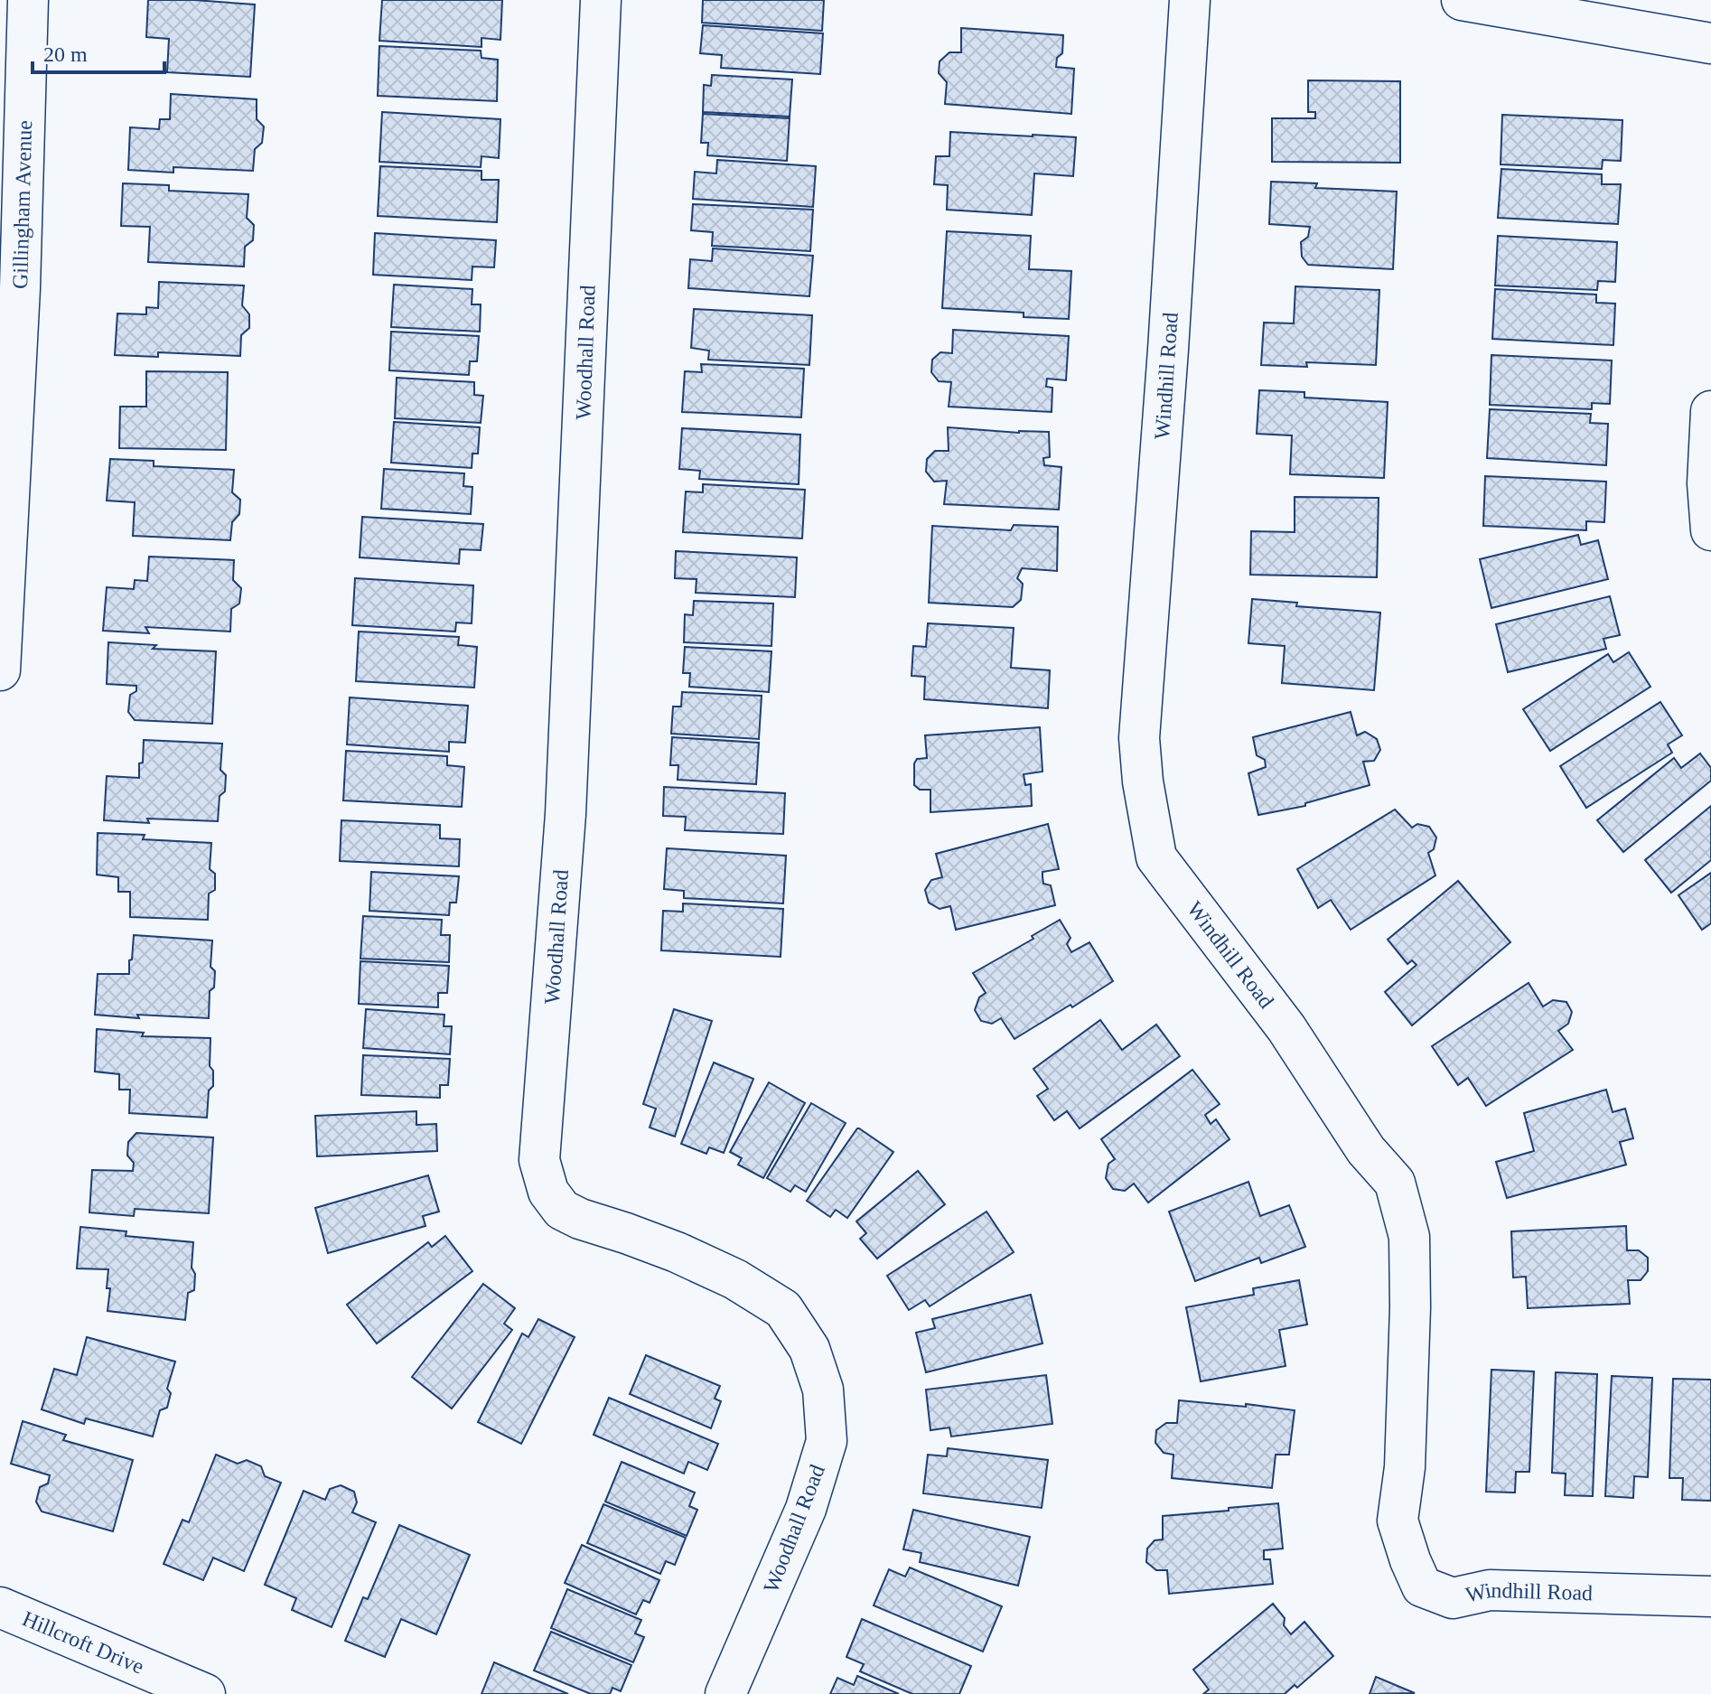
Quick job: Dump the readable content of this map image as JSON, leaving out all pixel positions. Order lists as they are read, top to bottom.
{
  "streets": {
    "street": [
      "Gillingham Avenue",
      "Woodhall Road",
      "Windhill Road",
      "Hillcroft Drive"
    ]
  },
  "scale_bar": "20 m"
}
